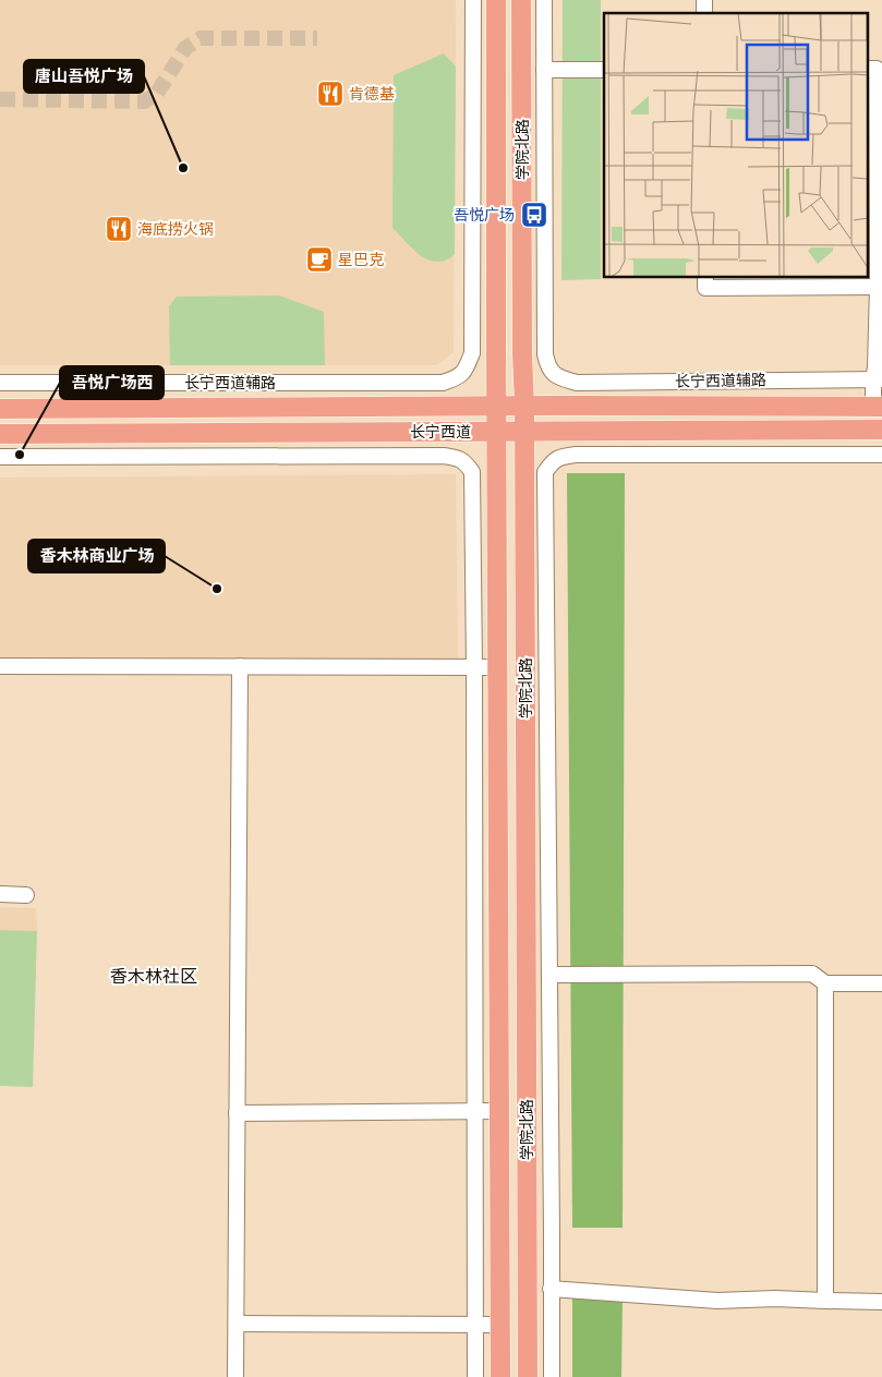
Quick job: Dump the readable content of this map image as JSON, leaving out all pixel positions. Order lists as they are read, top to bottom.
{
  "streets": {
    "main road": ["学院北路", "长宁西道"],
    "street": ["长宁西道辅路"]
  },
  "crossings": [
    ["学院北路", "长宁西道"]
  ],
  "districts": ["香木林社区"],
  "places": {
    "restaurant": ["肯德基", "海底捞火锅"],
    "other": ["唐山吾悦广场", "吾悦广场西", "香木林商业广场"],
    "bus stop": ["吾悦广场"],
    "cafe": ["星巴克"]
  }
}
